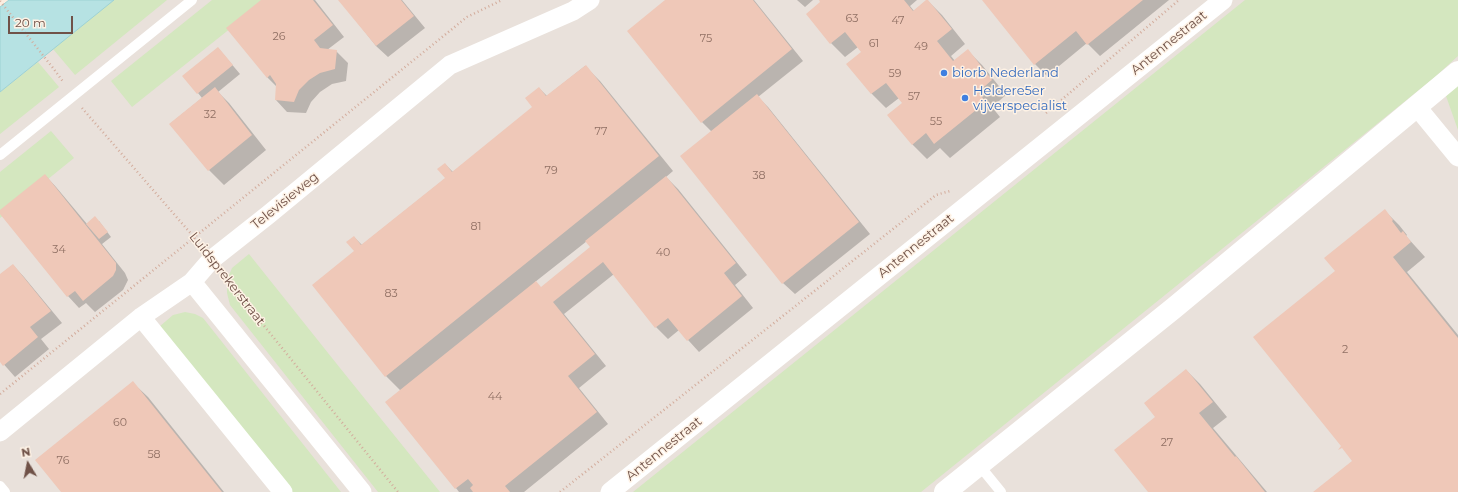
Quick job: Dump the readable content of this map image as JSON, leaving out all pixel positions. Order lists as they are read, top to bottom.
{
  "streets": {
    "street": ["Antennestraat", "Televisieweg"],
    "path": ["Luidsprekerstraat"]
  },
  "crossings": [
    ["Televisieweg", "Luidsprekerstraat"]
  ],
  "places": ["biorb Nederland", "Heldere5er vijverspecialist"],
  "house_numbers": [
    "63",
    "47",
    "26",
    "75",
    "61",
    "49",
    "59",
    "57",
    "32",
    "55",
    "77",
    "79",
    "38",
    "81",
    "34",
    "40",
    "83",
    "2",
    "44",
    "60",
    "27",
    "58",
    "76"
  ],
  "scale_bar": "20 m",
  "north": "top"
}
